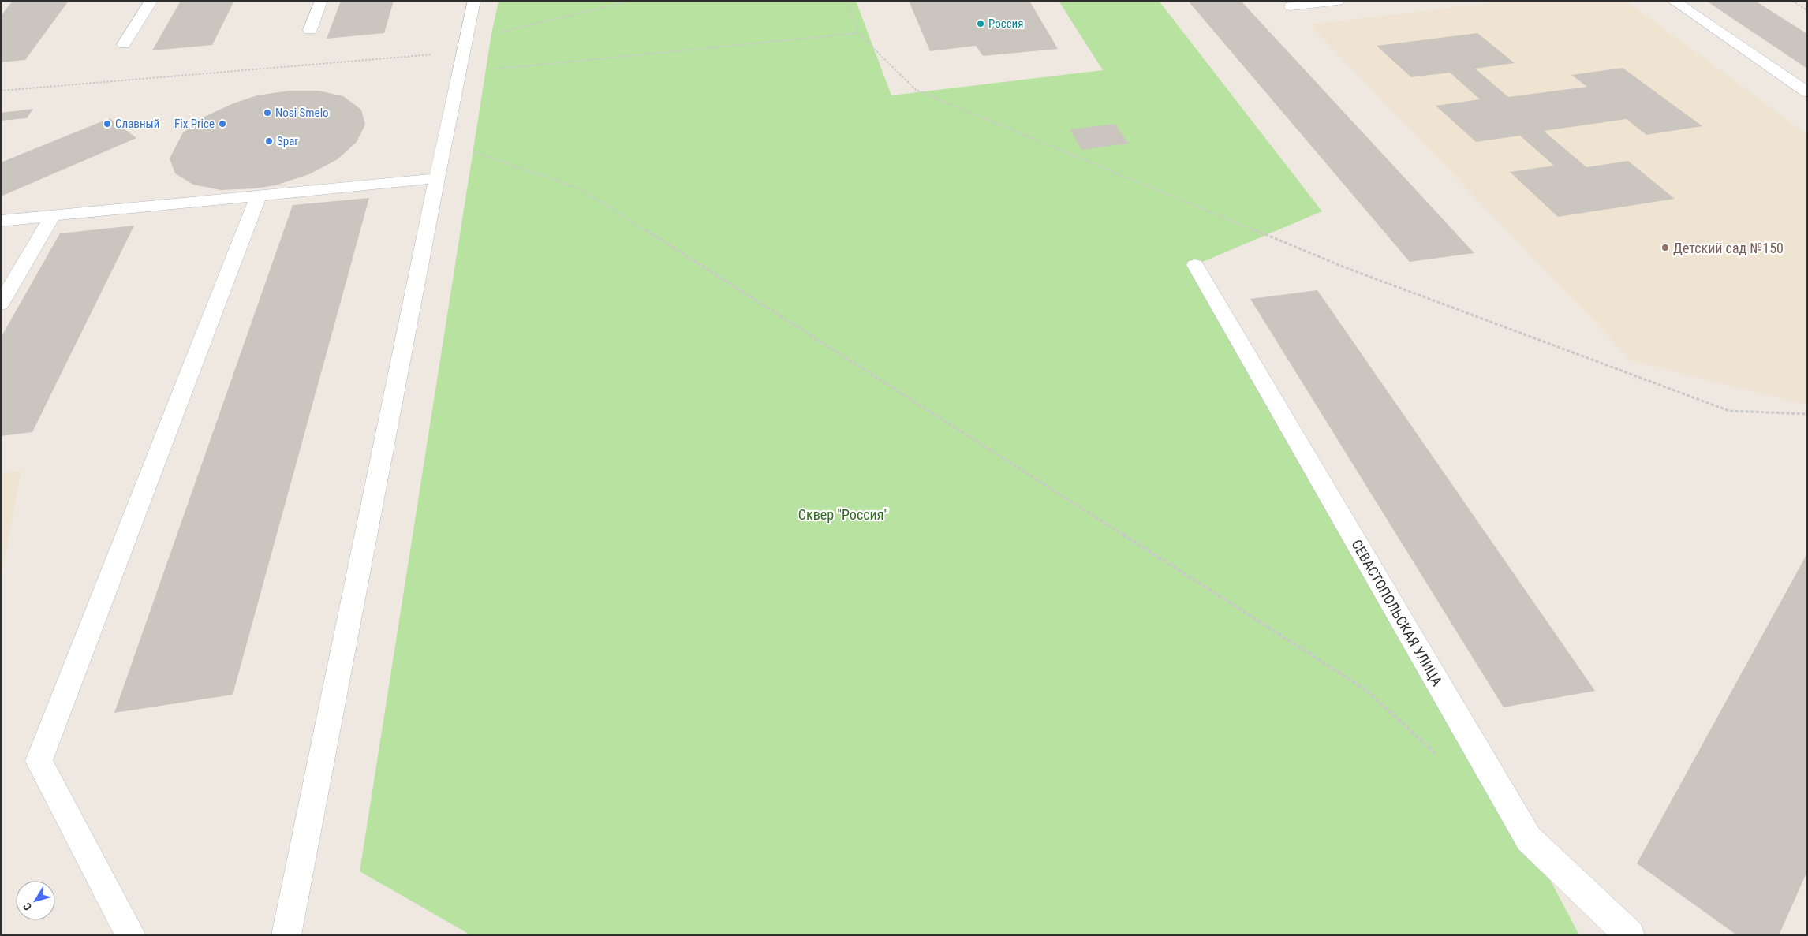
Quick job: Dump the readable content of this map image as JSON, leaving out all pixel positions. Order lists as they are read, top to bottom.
{
  "streets": {
    "street": ["СЕВАСТОПОЛЬСКАЯ УЛИЦА"]
  },
  "parks": ["Сквер \"Россия\""],
  "places": [
    "Россия",
    "Nosi Smelo",
    "Славный",
    "Fix Price",
    "Spar",
    "Детский сад №150"
  ],
  "north": "bottom left"
}
